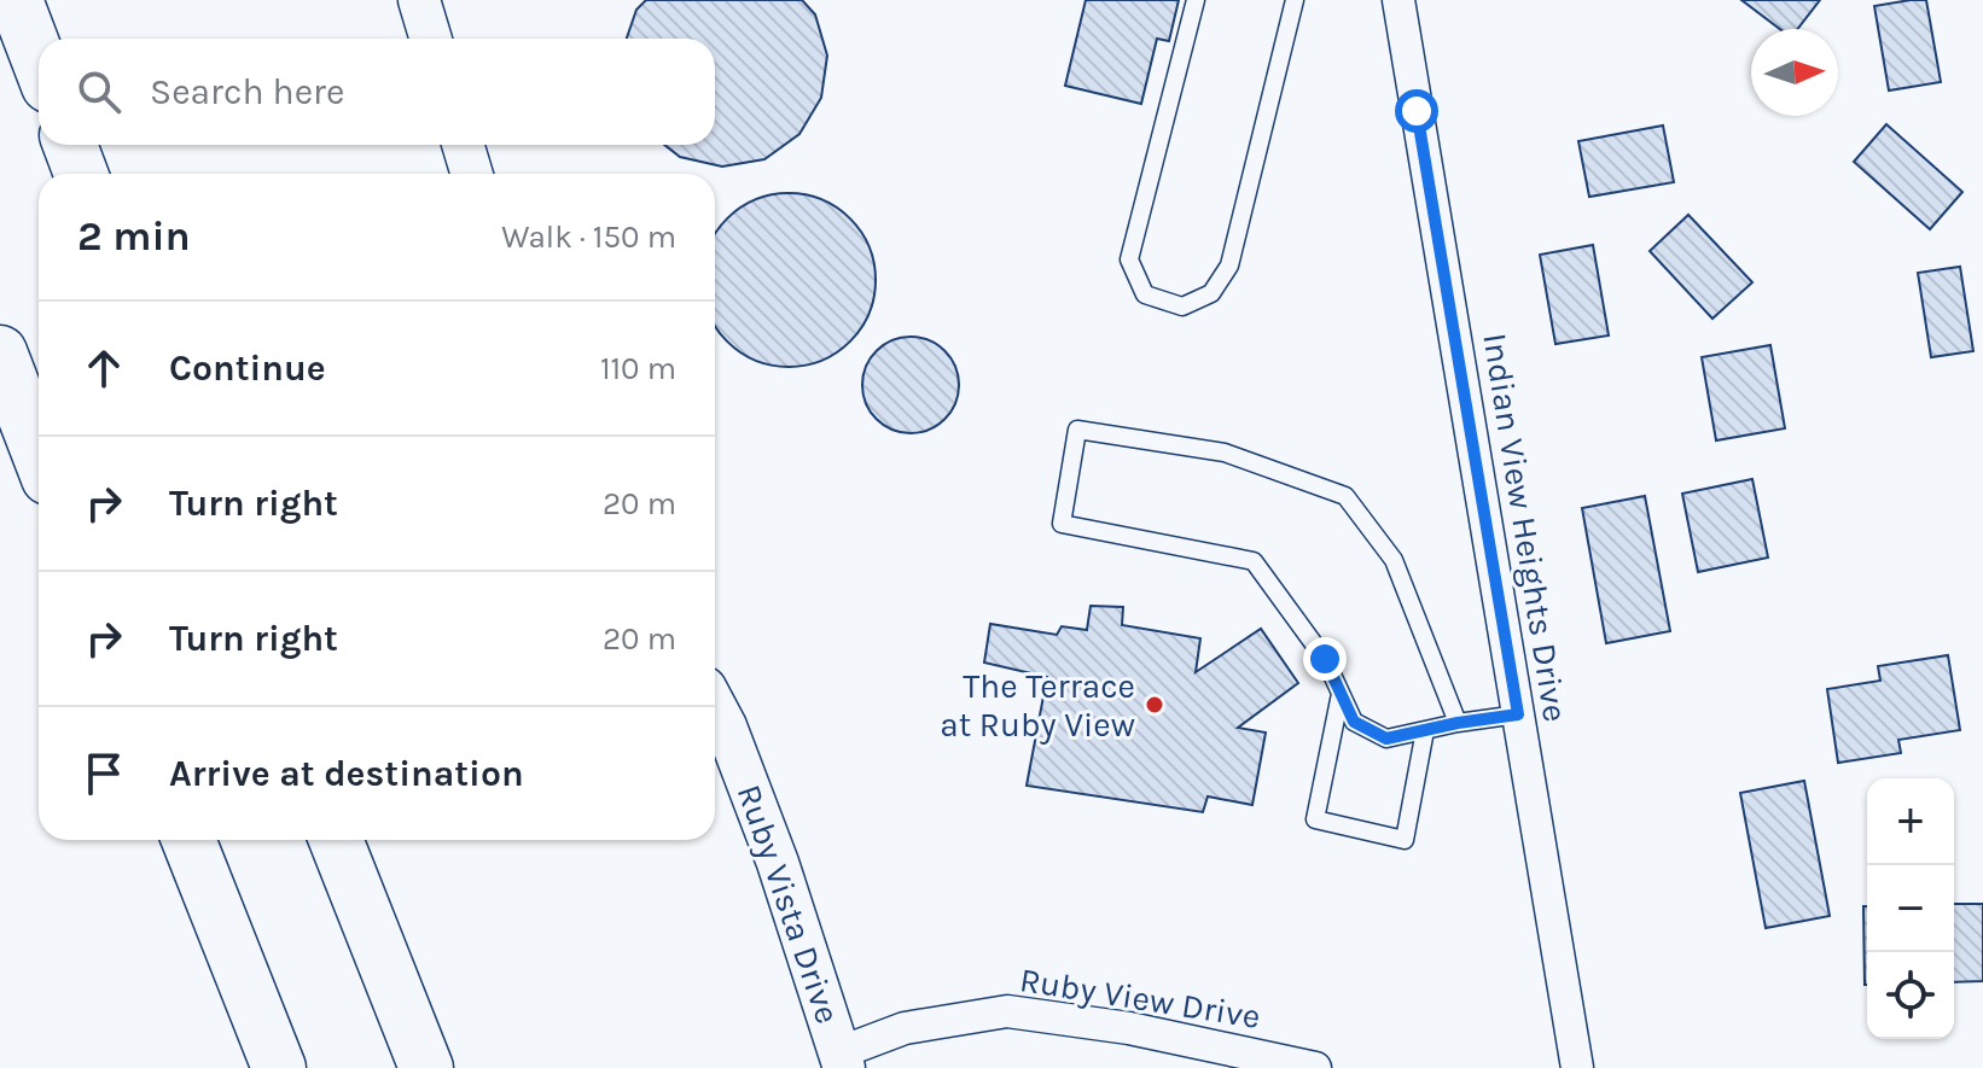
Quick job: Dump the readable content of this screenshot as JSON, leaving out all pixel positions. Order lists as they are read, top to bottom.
{
  "streets": {
    "street": ["Indian View Heights Drive", "Ruby Vista Drive", "Ruby View Drive"]
  },
  "crossings": [
    ["Ruby Vista Drive", "Ruby View Drive"]
  ],
  "places": ["The Terrace at Ruby View"],
  "north": "right",
  "page": {
    "search": "Search here",
    "heading": ["2 min", "Walk · 150 m"],
    "list": [
      ["Continue", "110 m"],
      ["Turn right", "20 m"],
      ["Turn right", "20 m"],
      "Arrive at destination"
    ],
    "map_buttons": ["+", "−"]
  }
}
